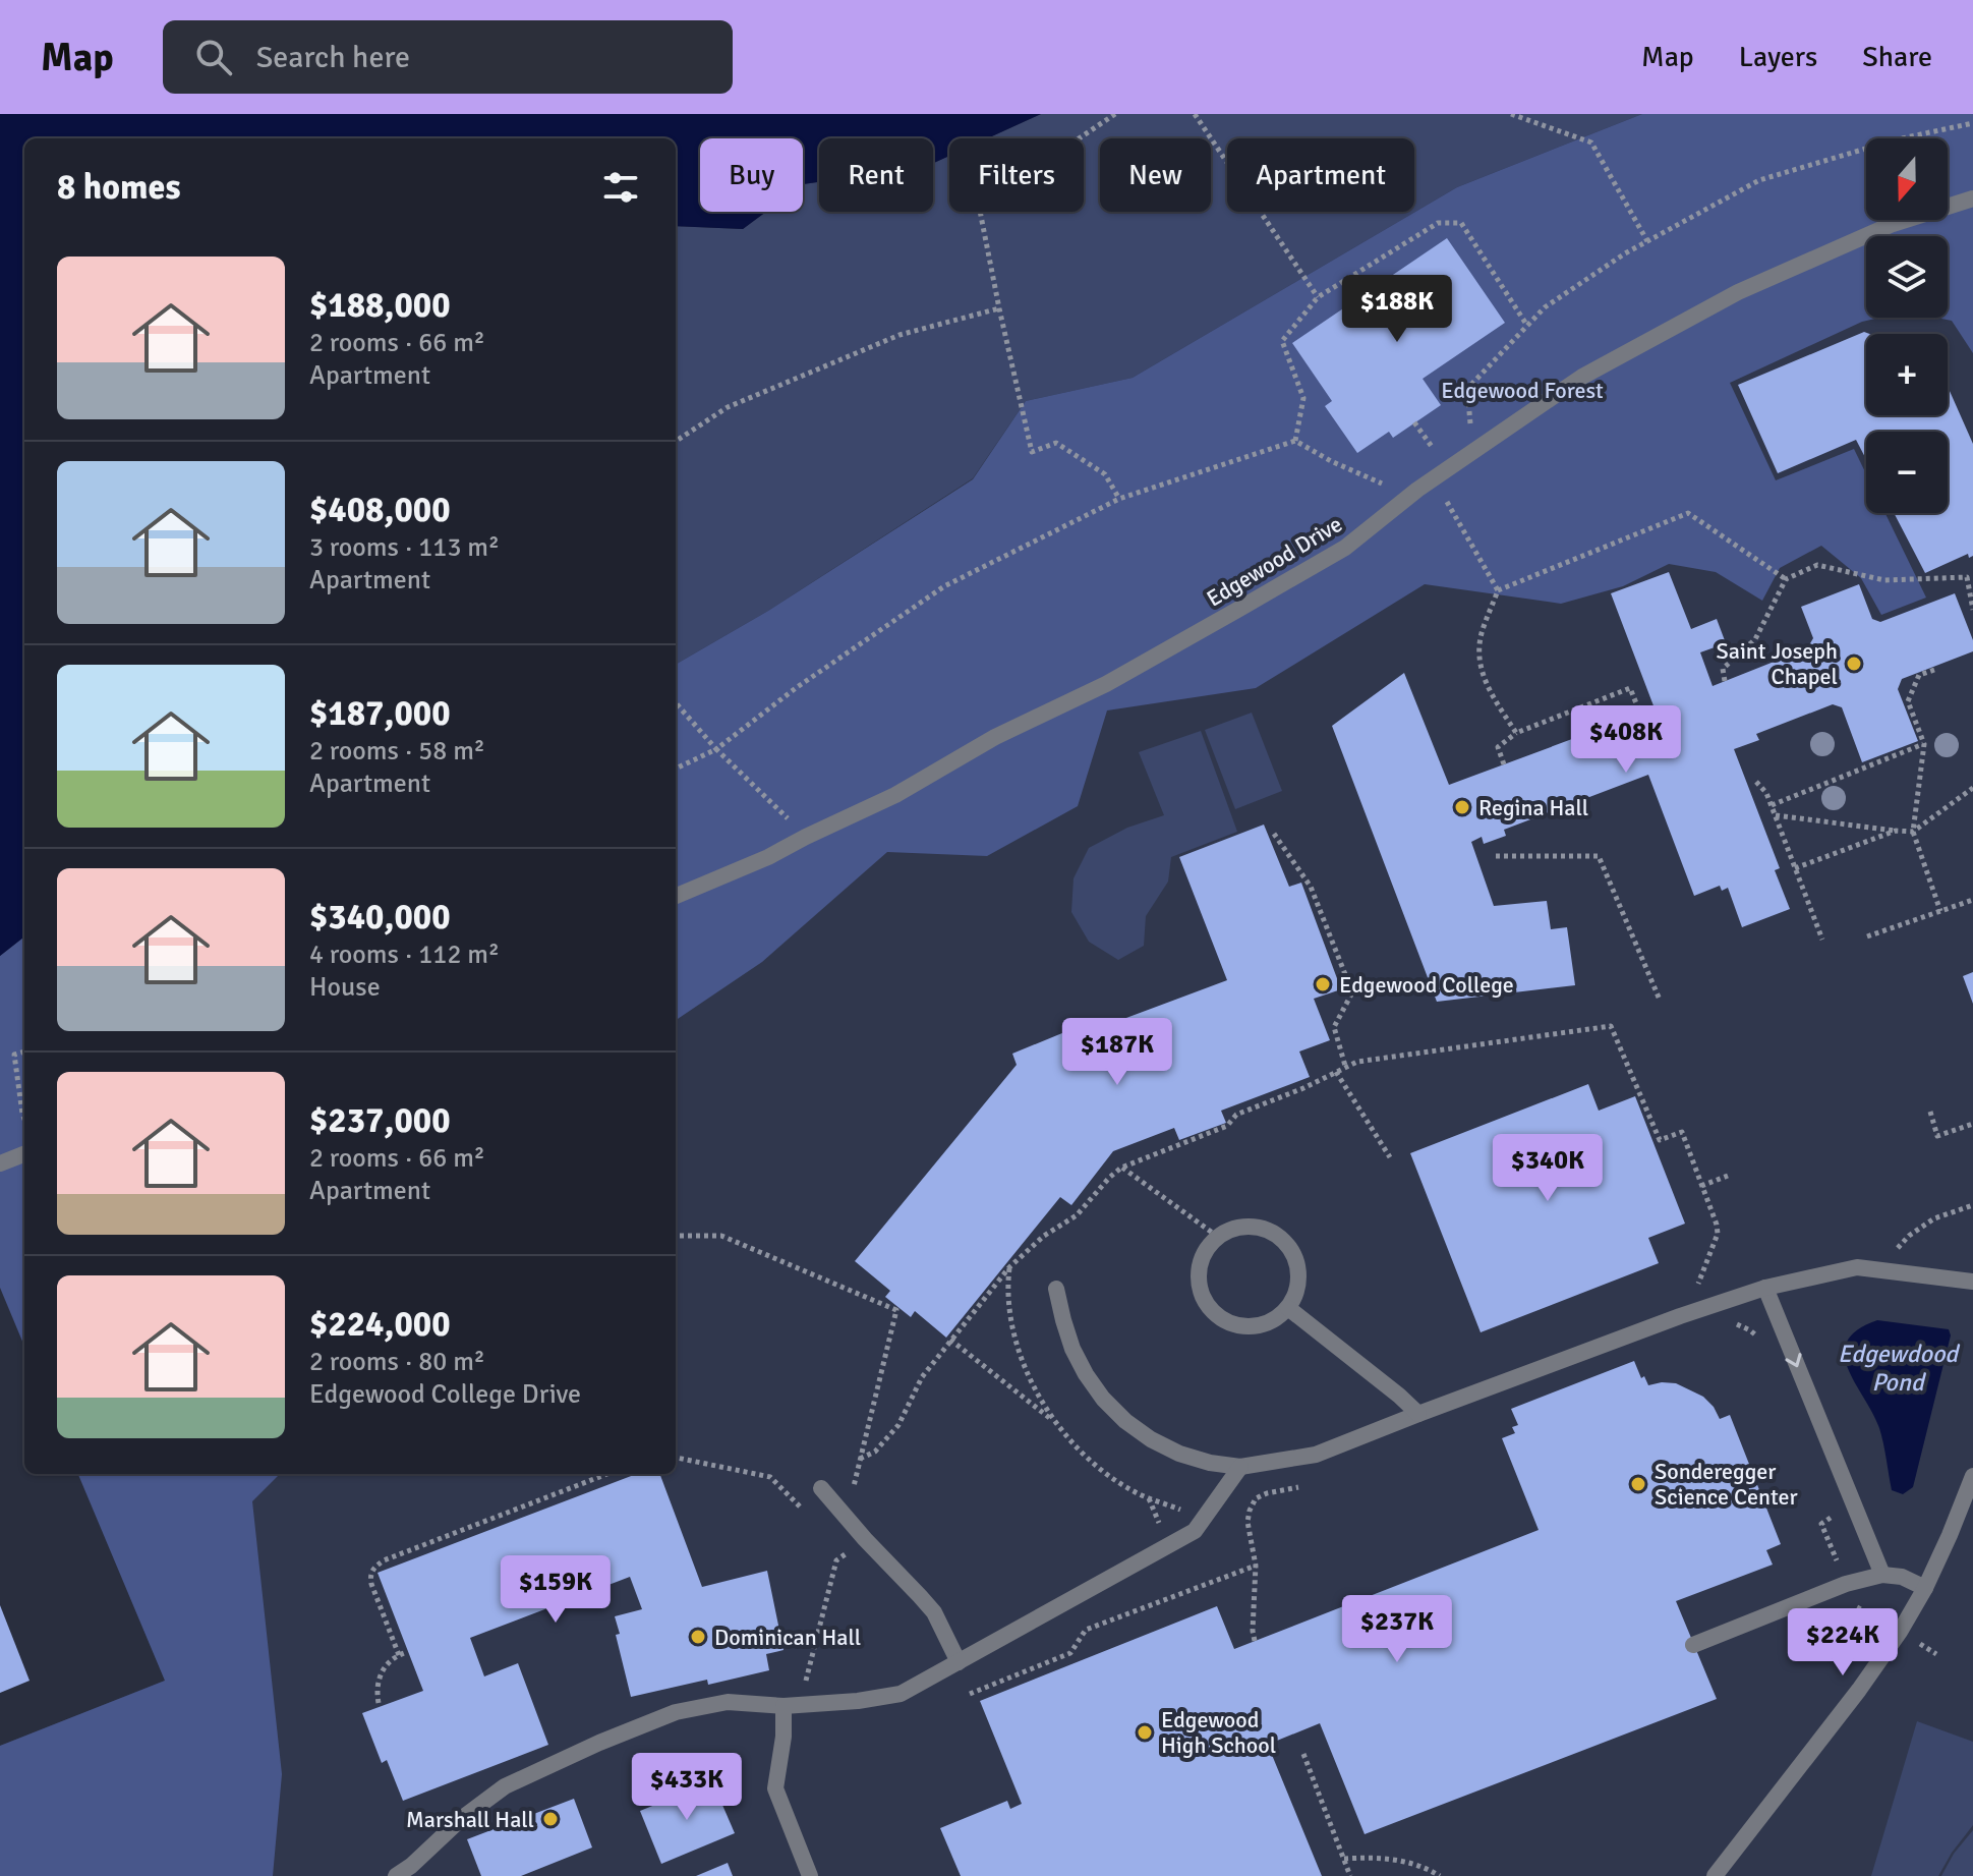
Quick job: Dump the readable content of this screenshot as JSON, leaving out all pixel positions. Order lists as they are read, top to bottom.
{
  "streets": {
    "street": ["Edgewood Drive"]
  },
  "water": ["Edgewdood Pond"],
  "parks": ["Edgewood Forest"],
  "places": [
    "Saint Joseph Chapel",
    "Regina Hall",
    "Edgewood College",
    "Sonderegger Science Center",
    "Dominican Hall",
    "Edgewood High School",
    "Marshall Hall"
  ],
  "north": "bottom",
  "page": {
    "header": "Map",
    "search": "Search here",
    "nav": ["Map", "Layers", "Share"],
    "map_buttons": ["+", "−"],
    "chip": [
      "Buy",
      "Rent",
      "Filters",
      "New",
      "Apartment"
    ],
    "heading": "8 homes",
    "list": [
      {
        "name": "$188,000",
        "note": "2 rooms · 66 m² · Apartment"
      },
      {
        "name": "$408,000",
        "note": "3 rooms · 113 m² · Apartment"
      },
      {
        "name": "$187,000",
        "note": "2 rooms · 58 m² · Apartment"
      },
      {
        "name": "$340,000",
        "note": "4 rooms · 112 m² · House"
      },
      {
        "name": "$237,000",
        "note": "2 rooms · 66 m² · Apartment"
      },
      {
        "name": "$224,000",
        "note": "2 rooms · 80 m² · Edgewood College Drive"
      }
    ],
    "price": [
      "$188K",
      "$408K",
      "$187K",
      "$340K",
      "$159K",
      "$237K",
      "$224K",
      "$433K"
    ]
  }
}
